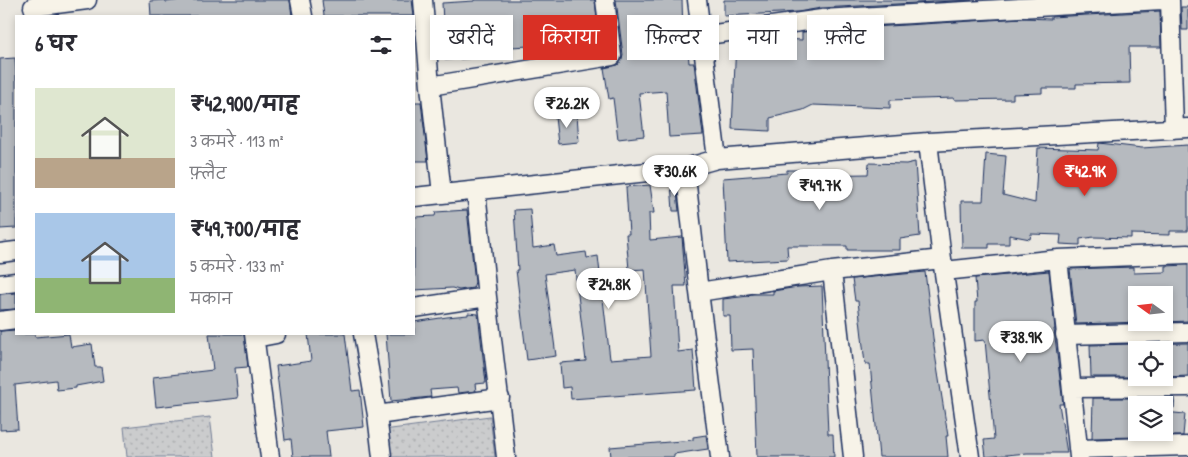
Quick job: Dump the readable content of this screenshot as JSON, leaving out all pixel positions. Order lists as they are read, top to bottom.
{
  "north": "left",
  "page": {
    "chip": [
      "खरीदें",
      "किराया",
      "फ़िल्टर",
      "नया",
      "फ़्लैट"
    ],
    "heading": "6 घर",
    "list": [
      {
        "name": "₹42,900/माह",
        "note": "3 कमरे · 113 m² · फ़्लैट"
      },
      {
        "name": "₹49,700/माह",
        "note": "5 कमरे · 133 m² · मकान"
      }
    ],
    "price": [
      "₹26.2K",
      "₹30.6K",
      "₹42.9K",
      "₹49.7K",
      "₹24.8K",
      "₹38.9K"
    ]
  }
}
